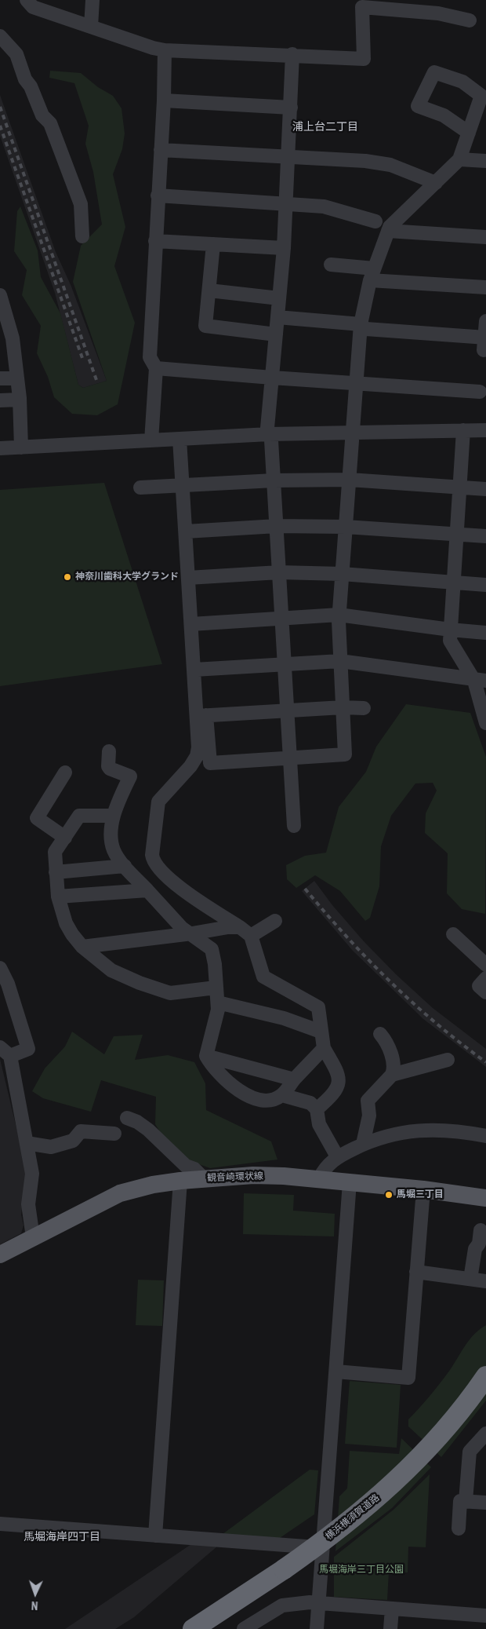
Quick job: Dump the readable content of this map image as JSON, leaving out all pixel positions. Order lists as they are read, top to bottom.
{
  "streets": {
    "highway": ["横浜横須賀道路"],
    "main road": ["観音崎環状線"]
  },
  "districts": ["浦上台二丁目", "馬堀海岸四丁目"],
  "parks": ["馬堀海岸三丁目公園"],
  "places": ["神奈川歯科大学グランド", "馬堀三丁目"],
  "north": "bottom"
}
